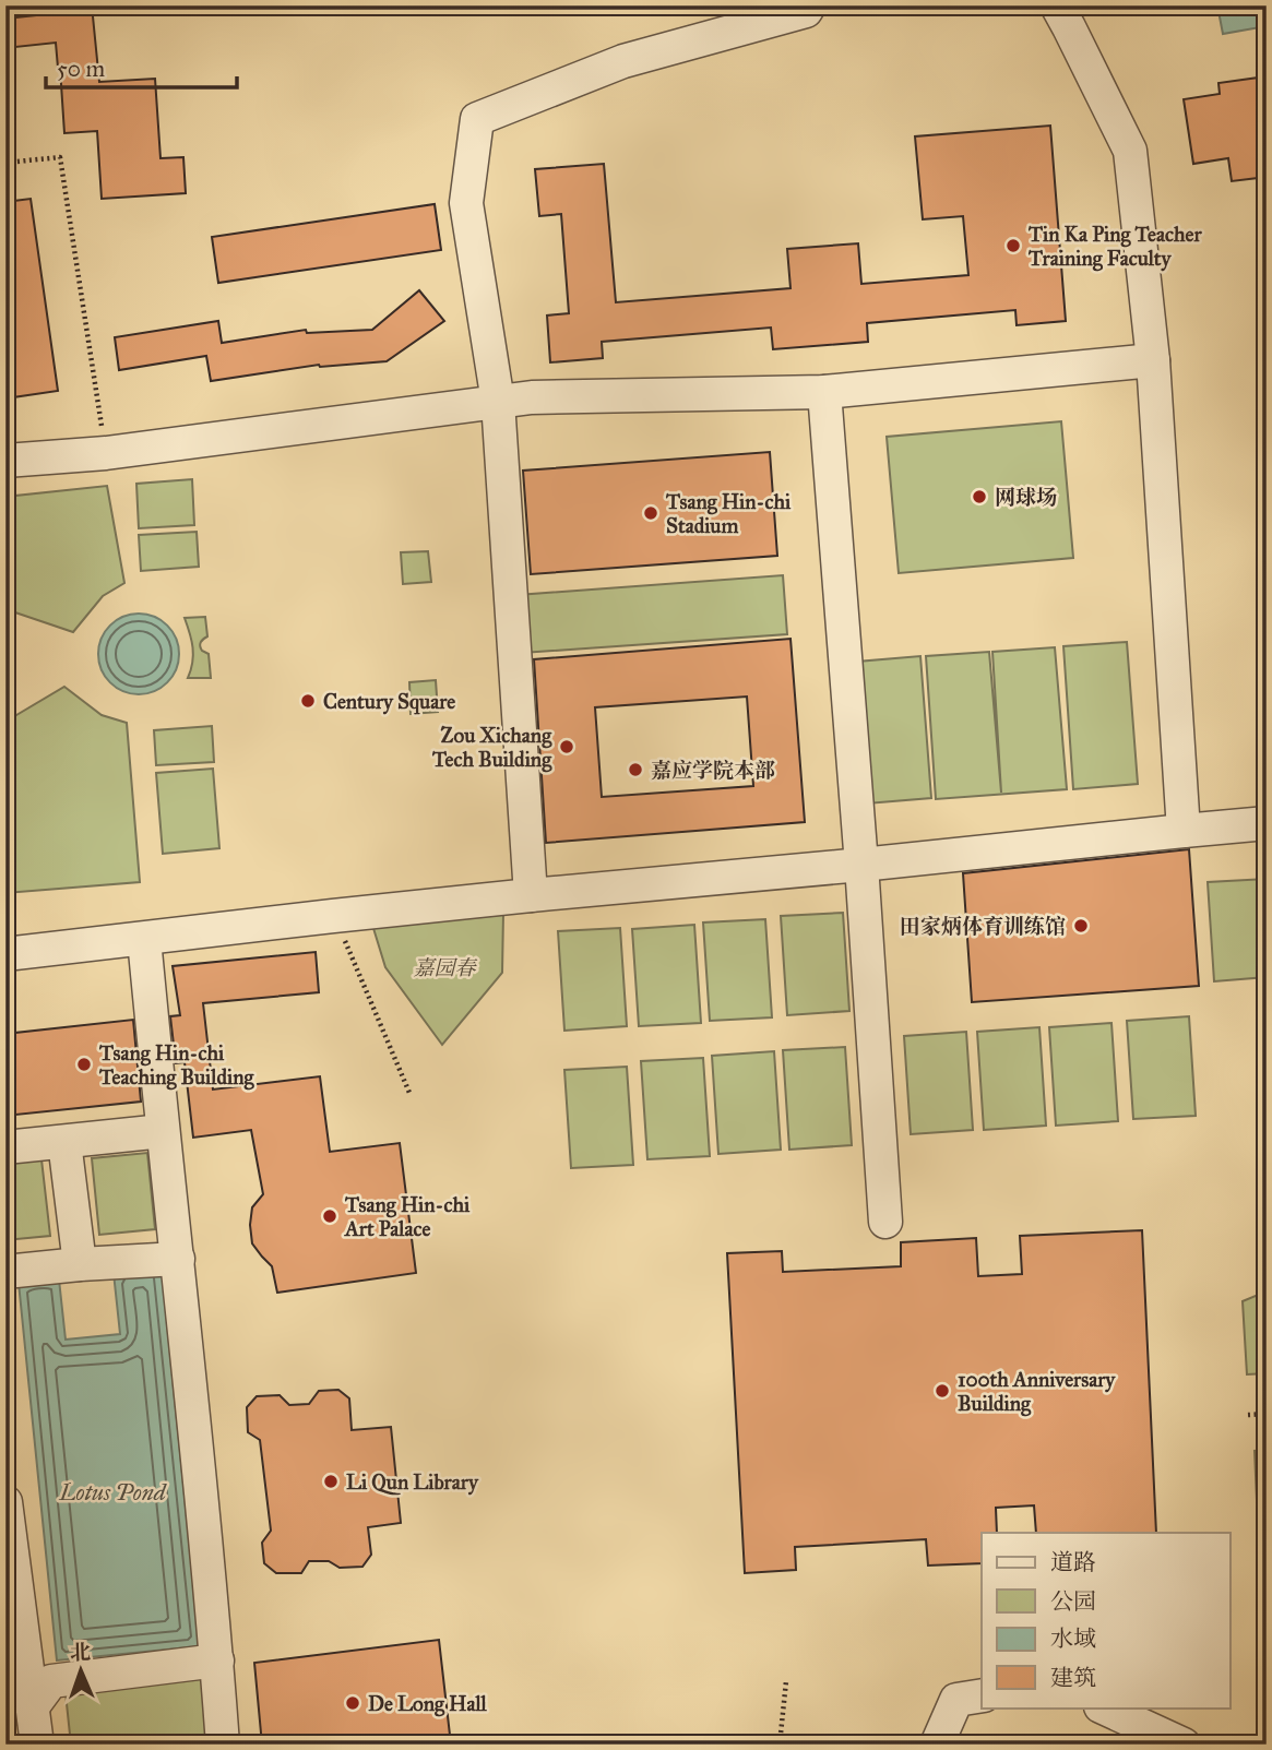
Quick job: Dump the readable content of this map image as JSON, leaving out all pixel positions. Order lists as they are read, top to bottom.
{
  "water": ["Lotus Pond"],
  "parks": ["嘉园春"],
  "places": [
    "Tin Ka Ping Teacher Training Faculty",
    "网球场",
    "Tsang Hin-chi Stadium",
    "Century Square",
    "Zou Xichang Tech Building",
    "嘉应学院本部",
    "田家炳体育训练馆",
    "Tsang Hin-chi Teaching Building",
    "Tsang Hin-chi Art Palace",
    "100th Anniversary Building",
    "Li Qun Library",
    "De Long Hall"
  ],
  "legend": [
    "道路",
    "公园",
    "水域",
    "建筑"
  ],
  "scale_bar": "50 m",
  "north": "top"
}
